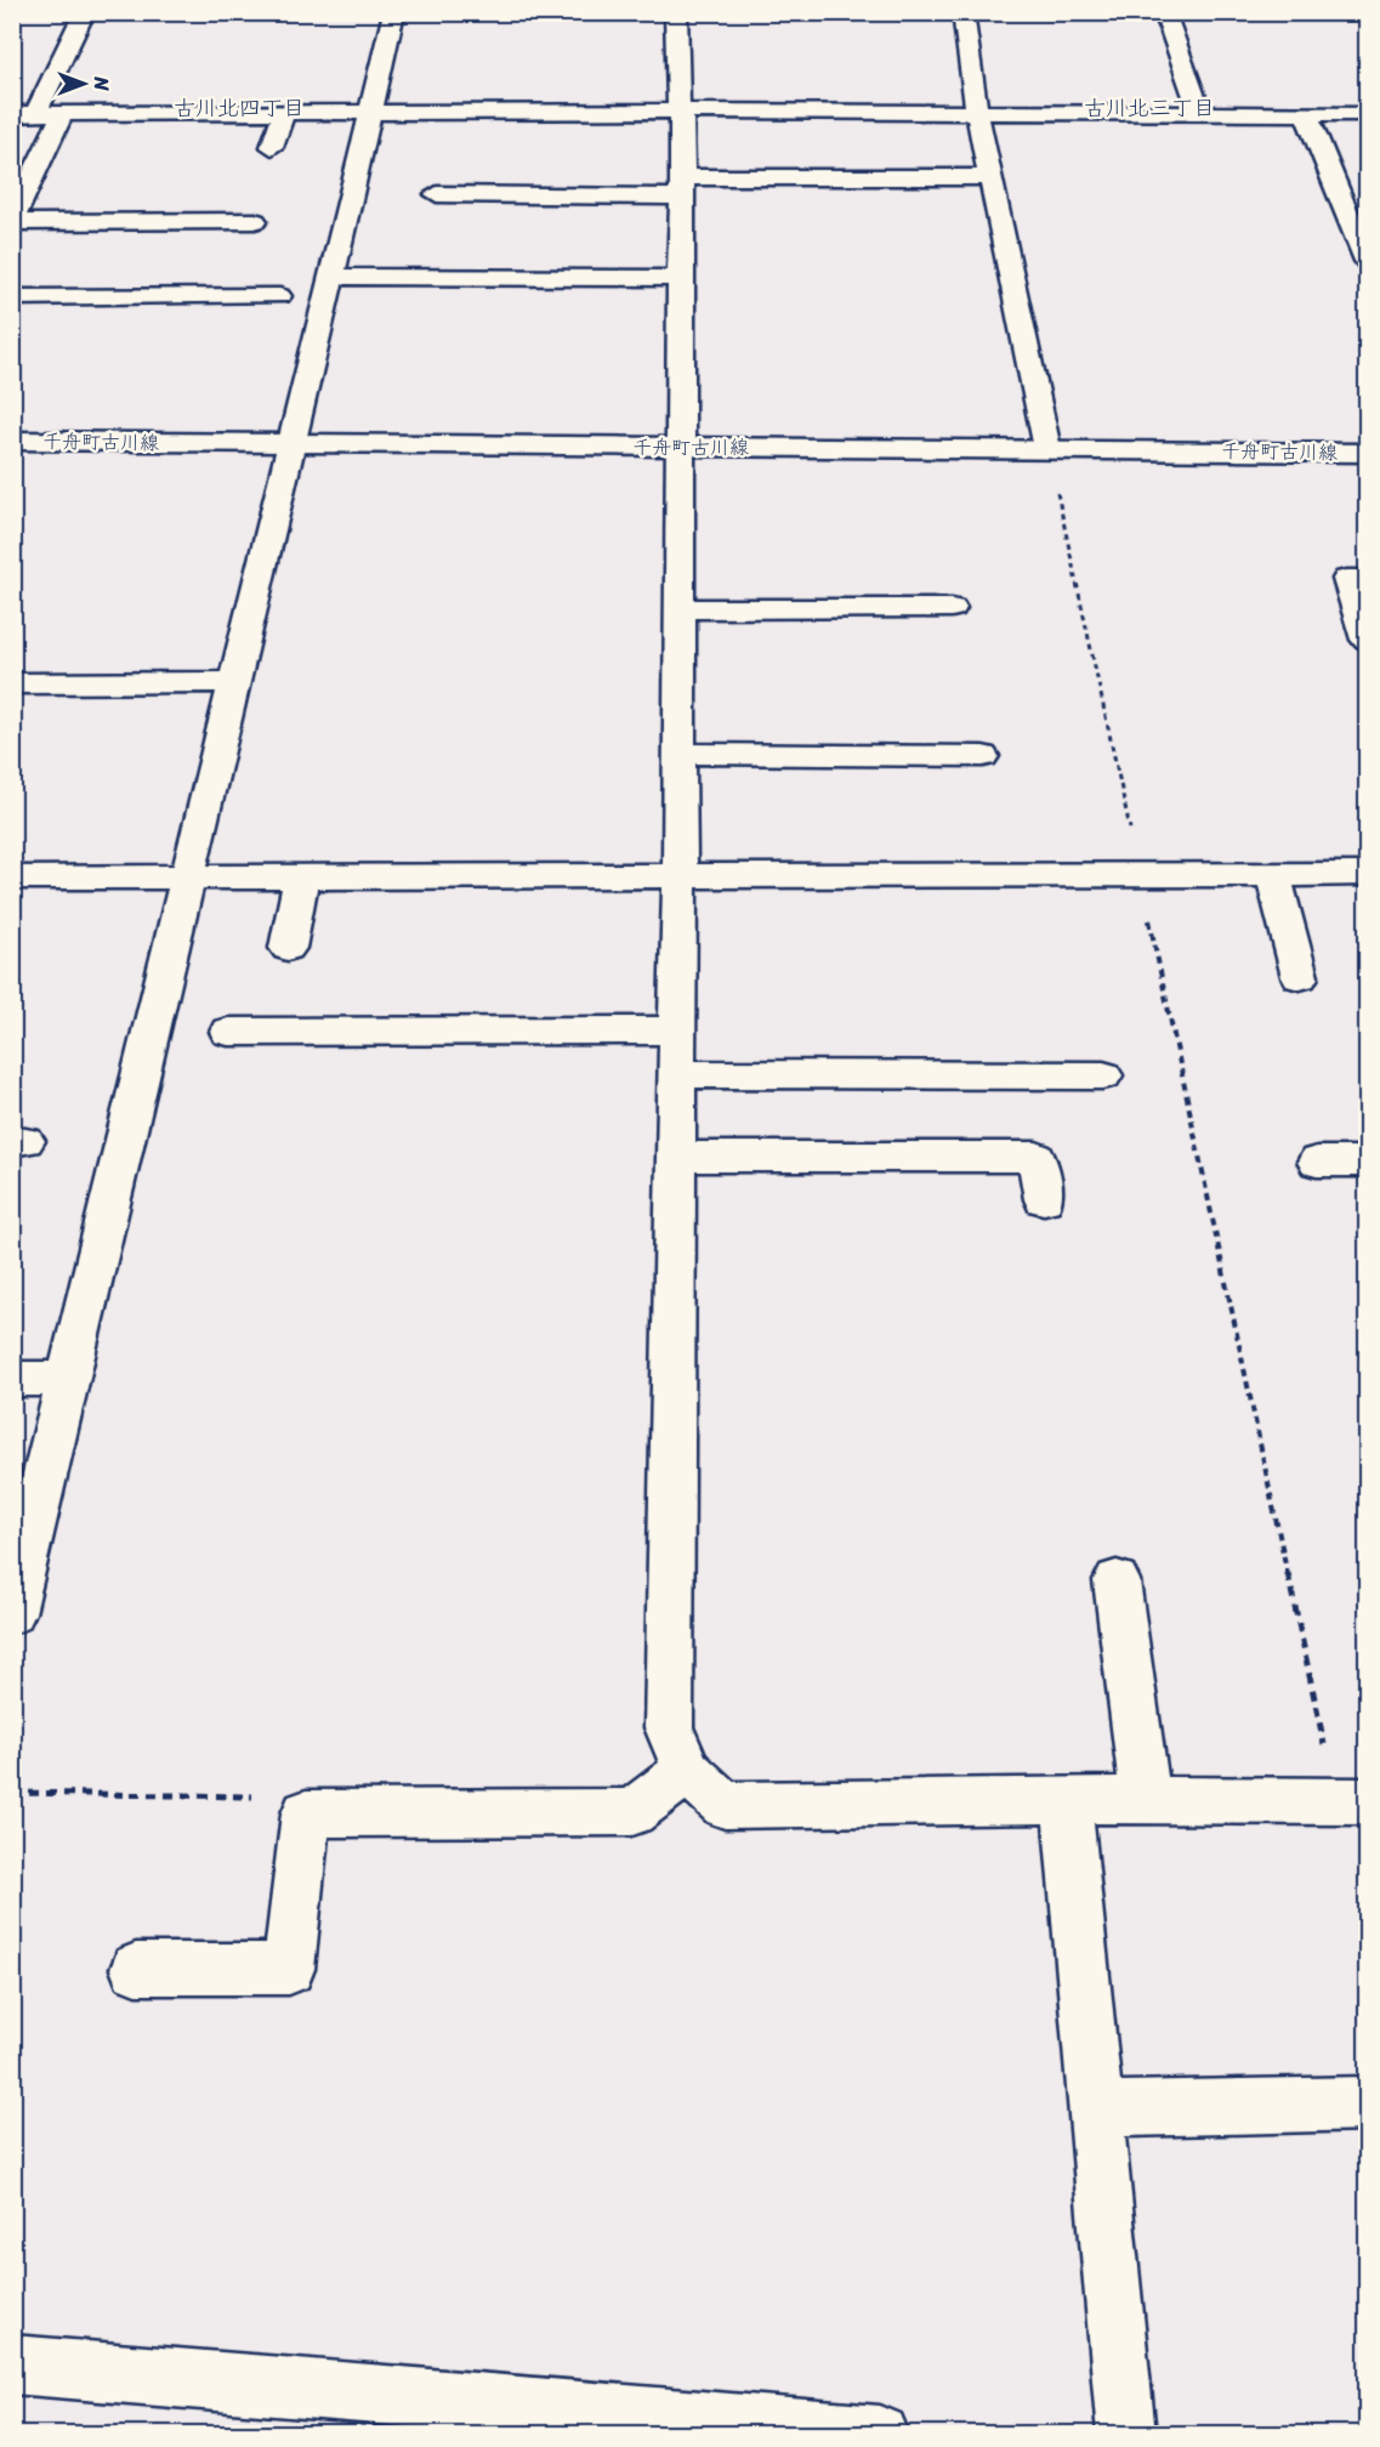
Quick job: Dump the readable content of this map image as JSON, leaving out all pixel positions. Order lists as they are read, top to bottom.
{
  "streets": {
    "street": ["千舟町古川線"]
  },
  "districts": ["古川北四丁目", "古川北三丁目"],
  "north": "right"
}
